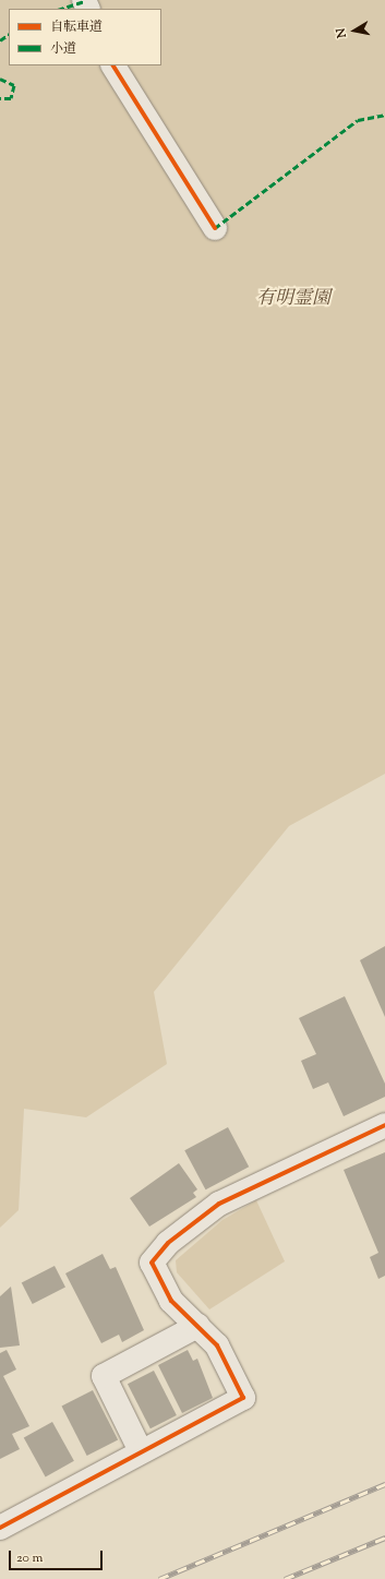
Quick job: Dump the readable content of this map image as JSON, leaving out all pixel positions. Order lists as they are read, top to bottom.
{
  "parks": ["有明霊園"],
  "legend": ["自転車道", "小道"],
  "scale_bar": "20 m",
  "north": "left"
}
